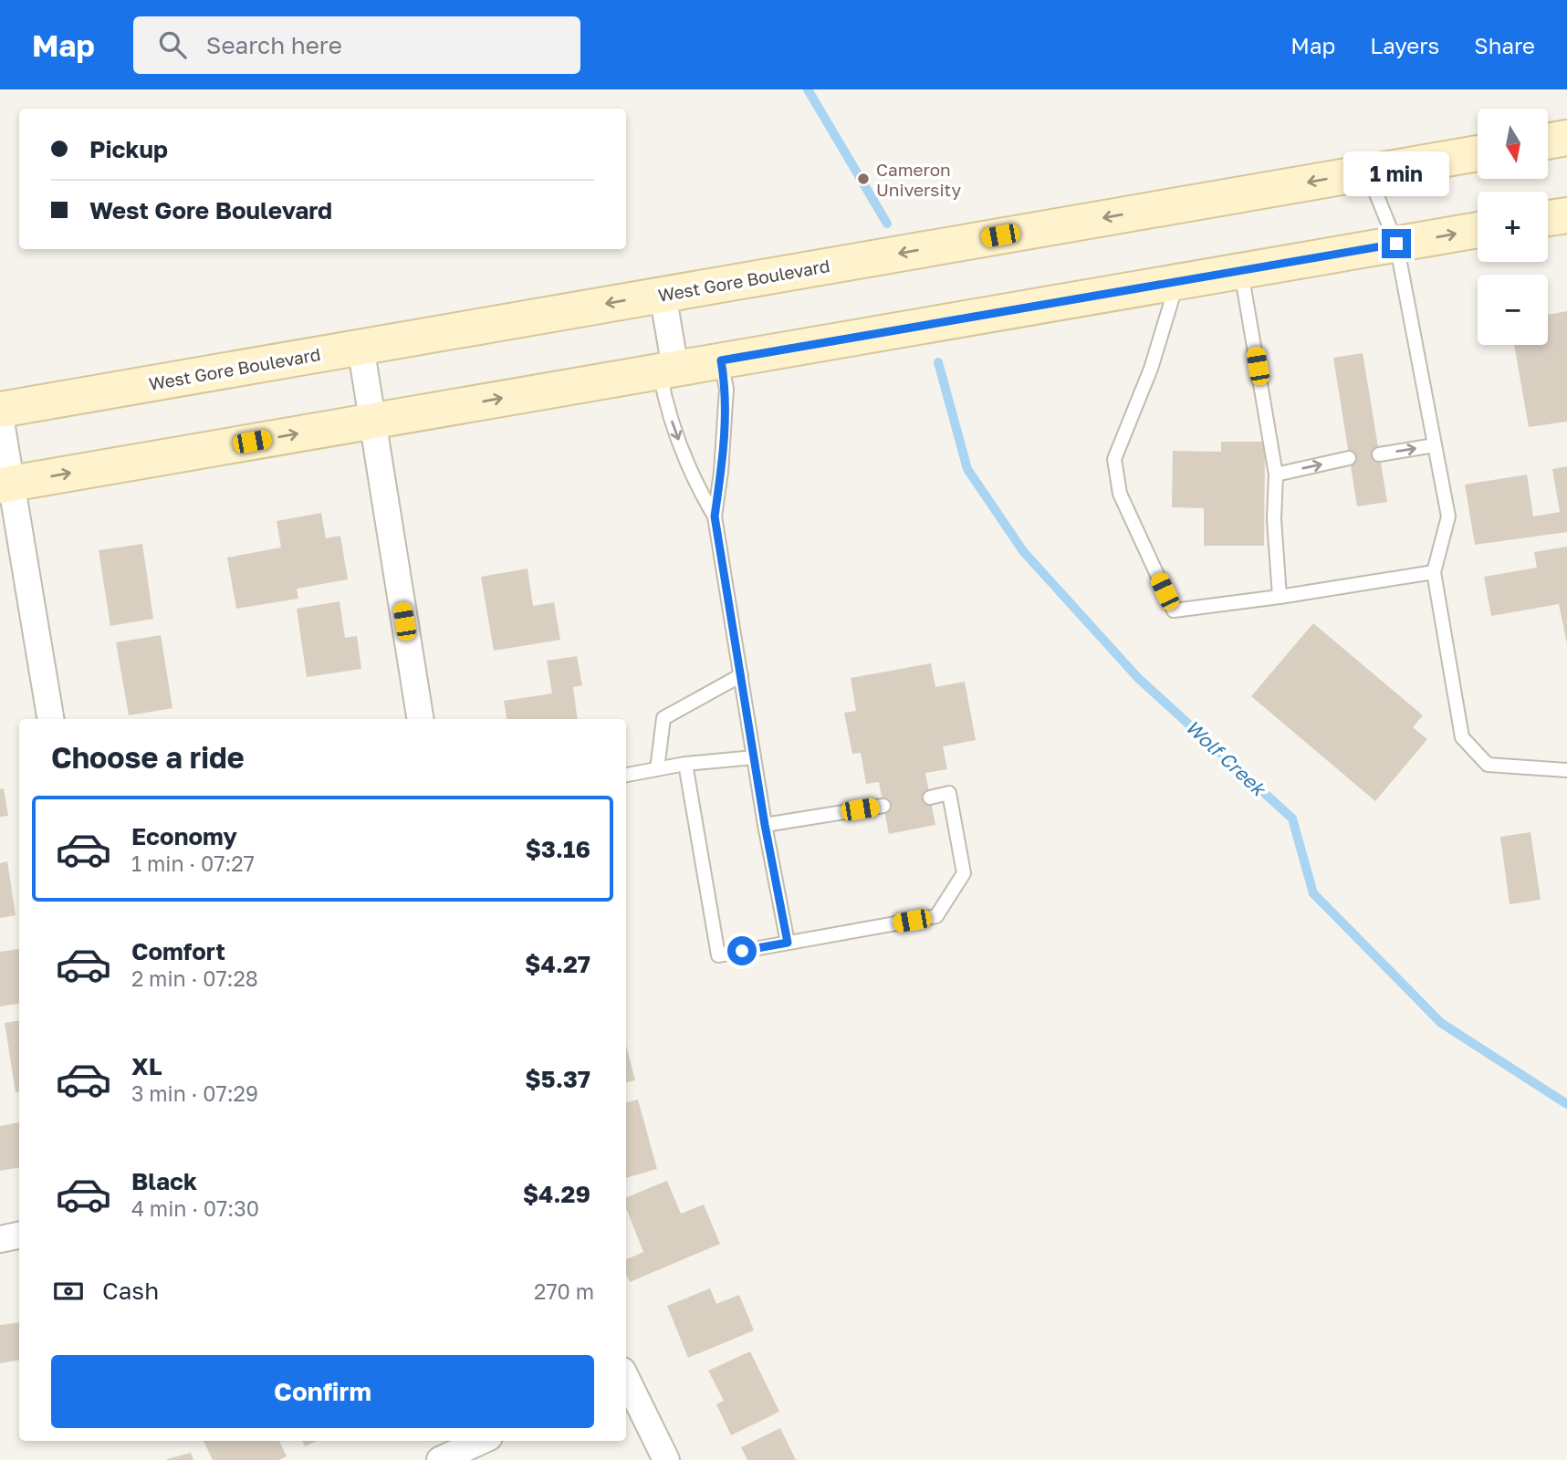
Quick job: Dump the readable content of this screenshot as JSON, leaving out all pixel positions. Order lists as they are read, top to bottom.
{
  "streets": {
    "main road": ["West Gore Boulevard"]
  },
  "water": ["Wolf Creek"],
  "places": ["Cameron University"],
  "north": "bottom",
  "page": {
    "header": "Map",
    "search": "Search here",
    "nav": ["Map", "Layers", "Share"],
    "map_buttons": ["+", "−"],
    "banner": ["Pickup", "West Gore Boulevard"],
    "bubble": "1 min",
    "heading": "Choose a ride",
    "list": [
      {
        "name": "Economy",
        "note": "1 min · 07:27",
        "value": "$3.16"
      },
      {
        "name": "Comfort",
        "note": "2 min · 07:28",
        "value": "$4.27"
      },
      {
        "name": "XL",
        "note": "3 min · 07:29",
        "value": "$5.37"
      },
      {
        "name": "Black",
        "note": "4 min · 07:30",
        "value": "$4.29"
      }
    ],
    "pay": ["Cash", "270 m"],
    "buttons": "Confirm"
  }
}
